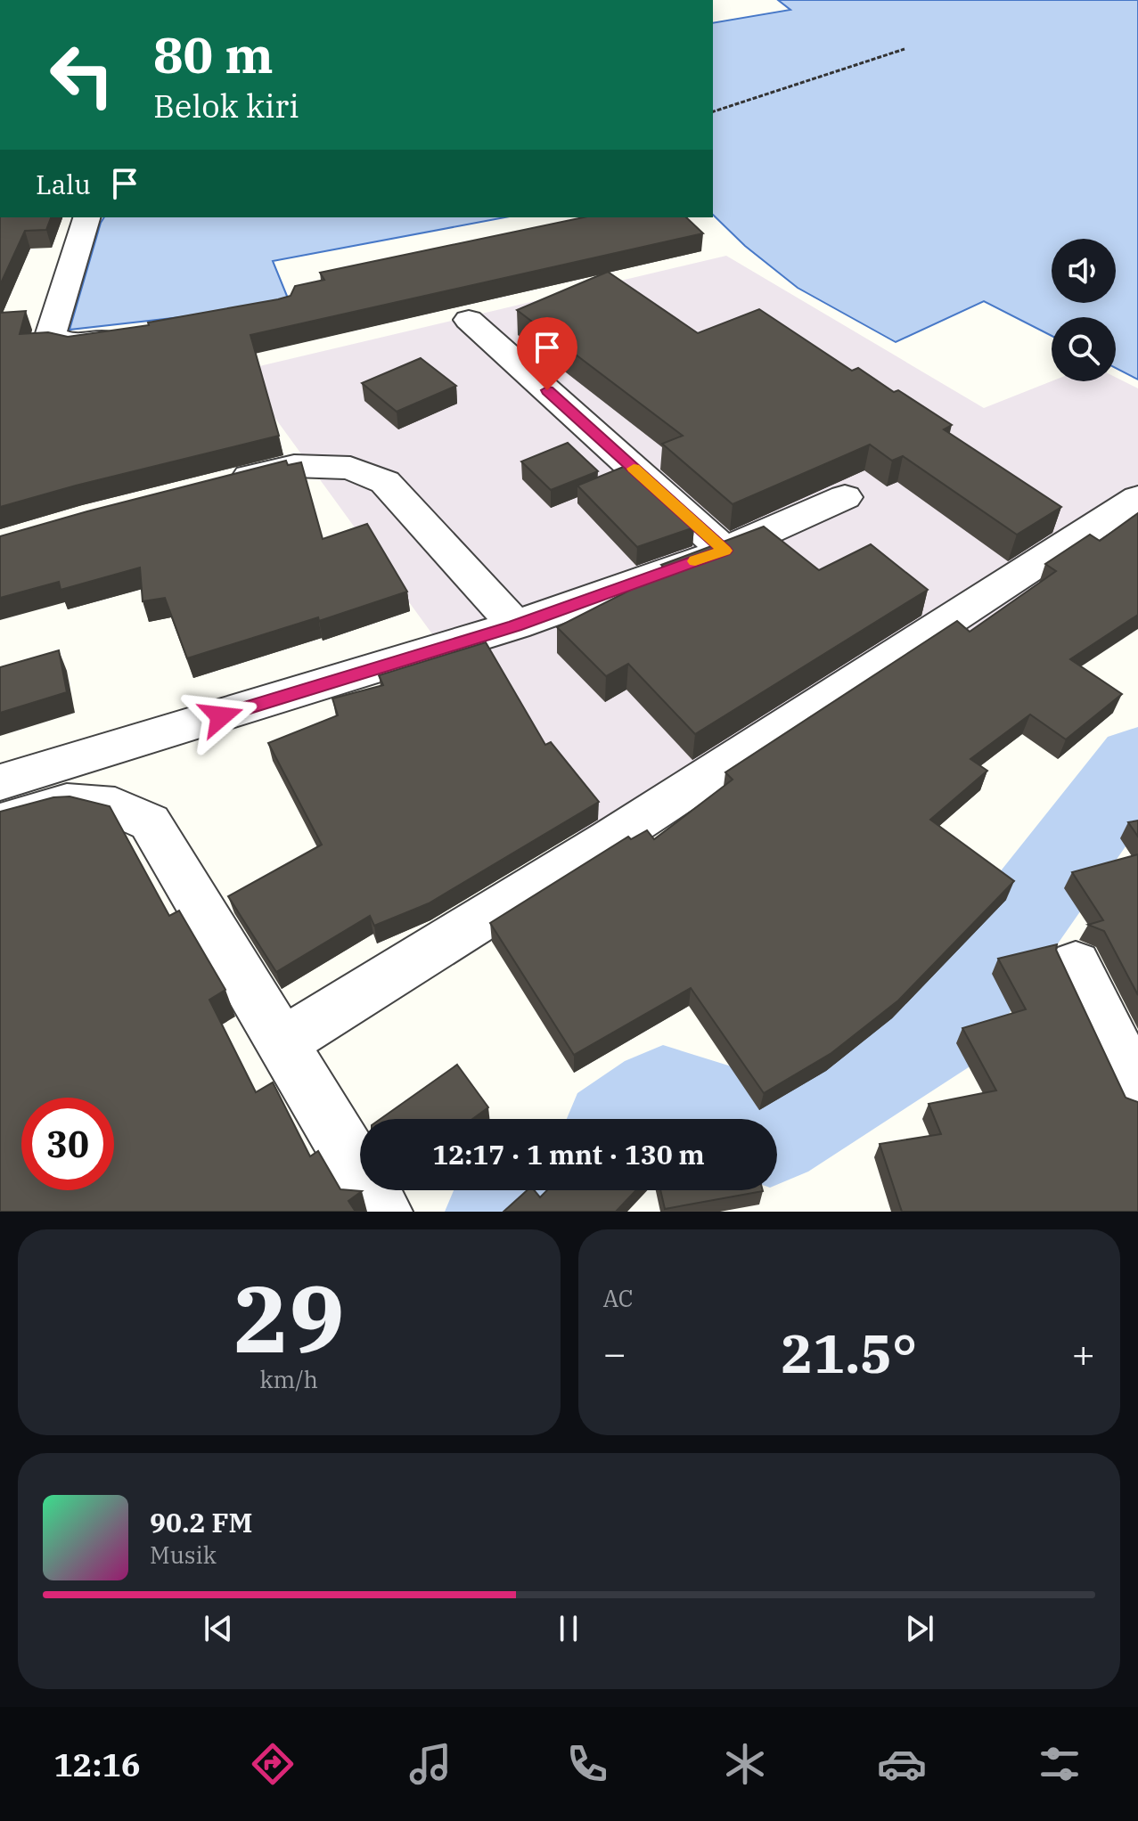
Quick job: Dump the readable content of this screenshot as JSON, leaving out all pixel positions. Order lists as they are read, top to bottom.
{
  "page": {
    "turn": ["80 m", "Belok kiri"],
    "then": "Lalu",
    "limit": "30",
    "trip": "12:17 · 1 mnt · 130 m",
    "tile": [
      ["29", "km/h"],
      "AC"
    ],
    "heat": ["−", "21.5°", "+"],
    "song": ["90.2 FM", "Musik"],
    "tabs": "12:16"
  }
}
